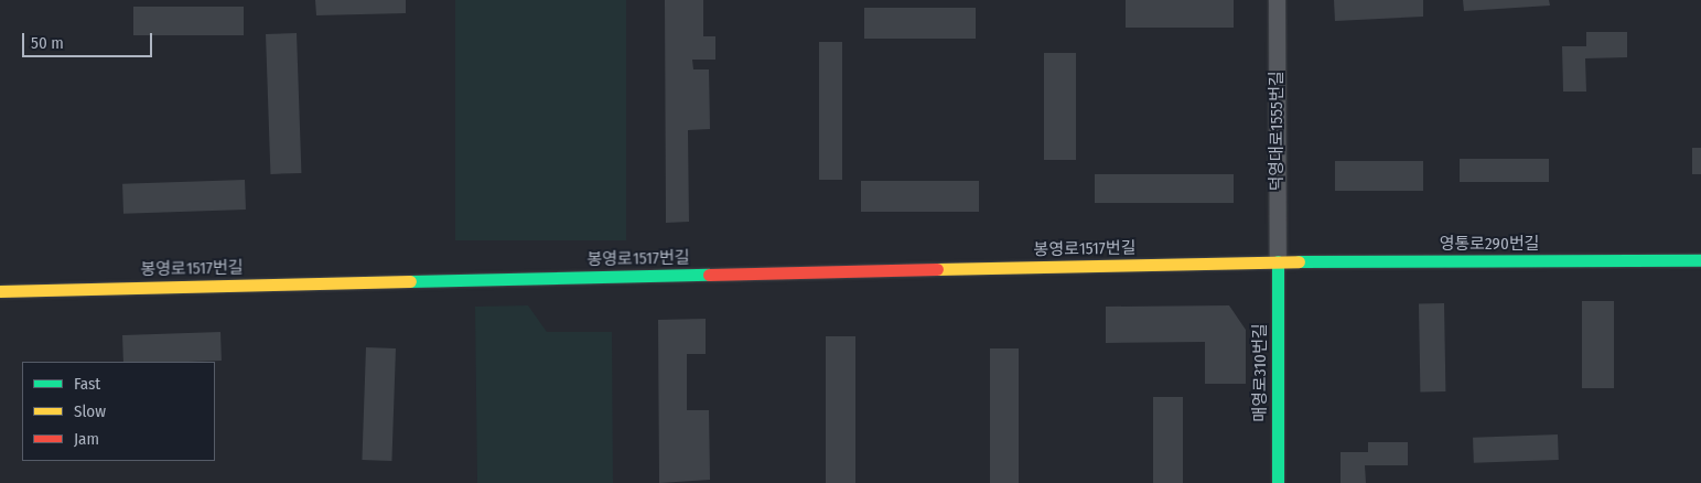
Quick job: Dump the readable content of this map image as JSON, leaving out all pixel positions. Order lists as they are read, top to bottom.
{
  "streets": {
    "street": [
      "덕영대로1555번길",
      "영통로290번길",
      "봉영로1517번길",
      "매영로310번길"
    ]
  },
  "crossings": [
    ["덕영대로1555번길", "영통로290번길"],
    ["덕영대로1555번길", "봉영로1517번길"],
    ["덕영대로1555번길", "매영로310번길"],
    ["영통로290번길", "봉영로1517번길"],
    ["영통로290번길", "매영로310번길"],
    ["봉영로1517번길", "매영로310번길"]
  ],
  "legend": ["Fast", "Slow", "Jam"],
  "scale_bar": "50 m"
}
